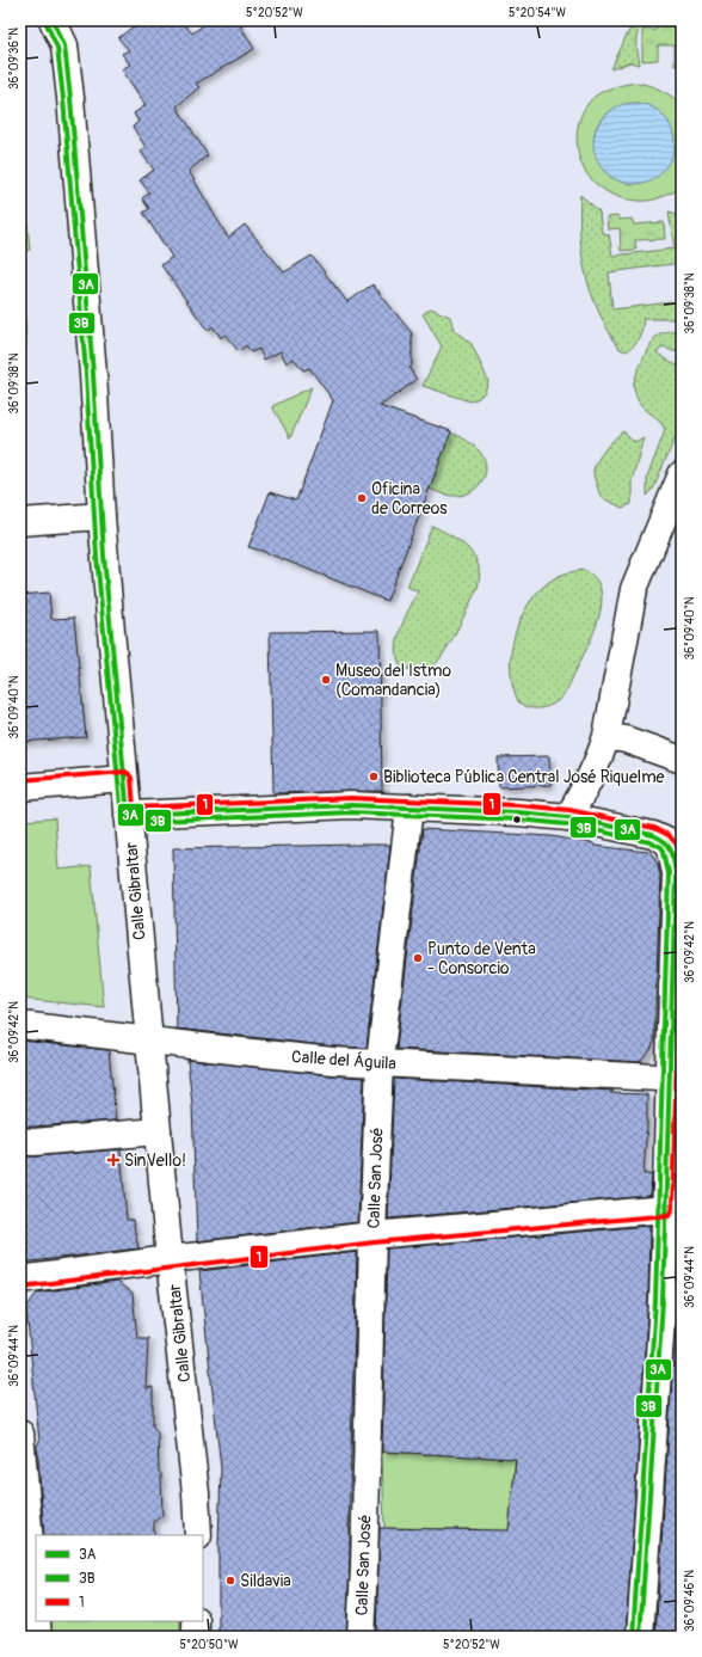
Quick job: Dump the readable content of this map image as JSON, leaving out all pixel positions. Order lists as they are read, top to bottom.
{
  "streets": {
    "main road": ["Calle Gibraltar", "Calle del Águila", "Calle San José"]
  },
  "crossings": [
    ["Calle Gibraltar", "Calle del Águila"],
    ["Calle del Águila", "Calle San José"]
  ],
  "places": {
    "other": [
      "Oficina de Correos",
      "Museo del Istmo (Comandancia)",
      "Biblioteca Pública Central José Riquelme",
      "Punto de Venta - Consorcio",
      "Sildavia"
    ],
    "health": ["SinVello!"]
  },
  "lines": ["transit line 3A", "transit line 3B", "transit line 1"],
  "legend": ["3A", "3B", "1"],
  "coordinates": [
    "5°20'52\"W",
    "5°20'54\"W",
    "36°09'36\"N",
    "36°09'38\"N",
    "36°09'40\"N",
    "36°09'42\"N",
    "36°09'44\"N",
    "36°09'46\"N",
    "5°20'50\"W"
  ]
}
